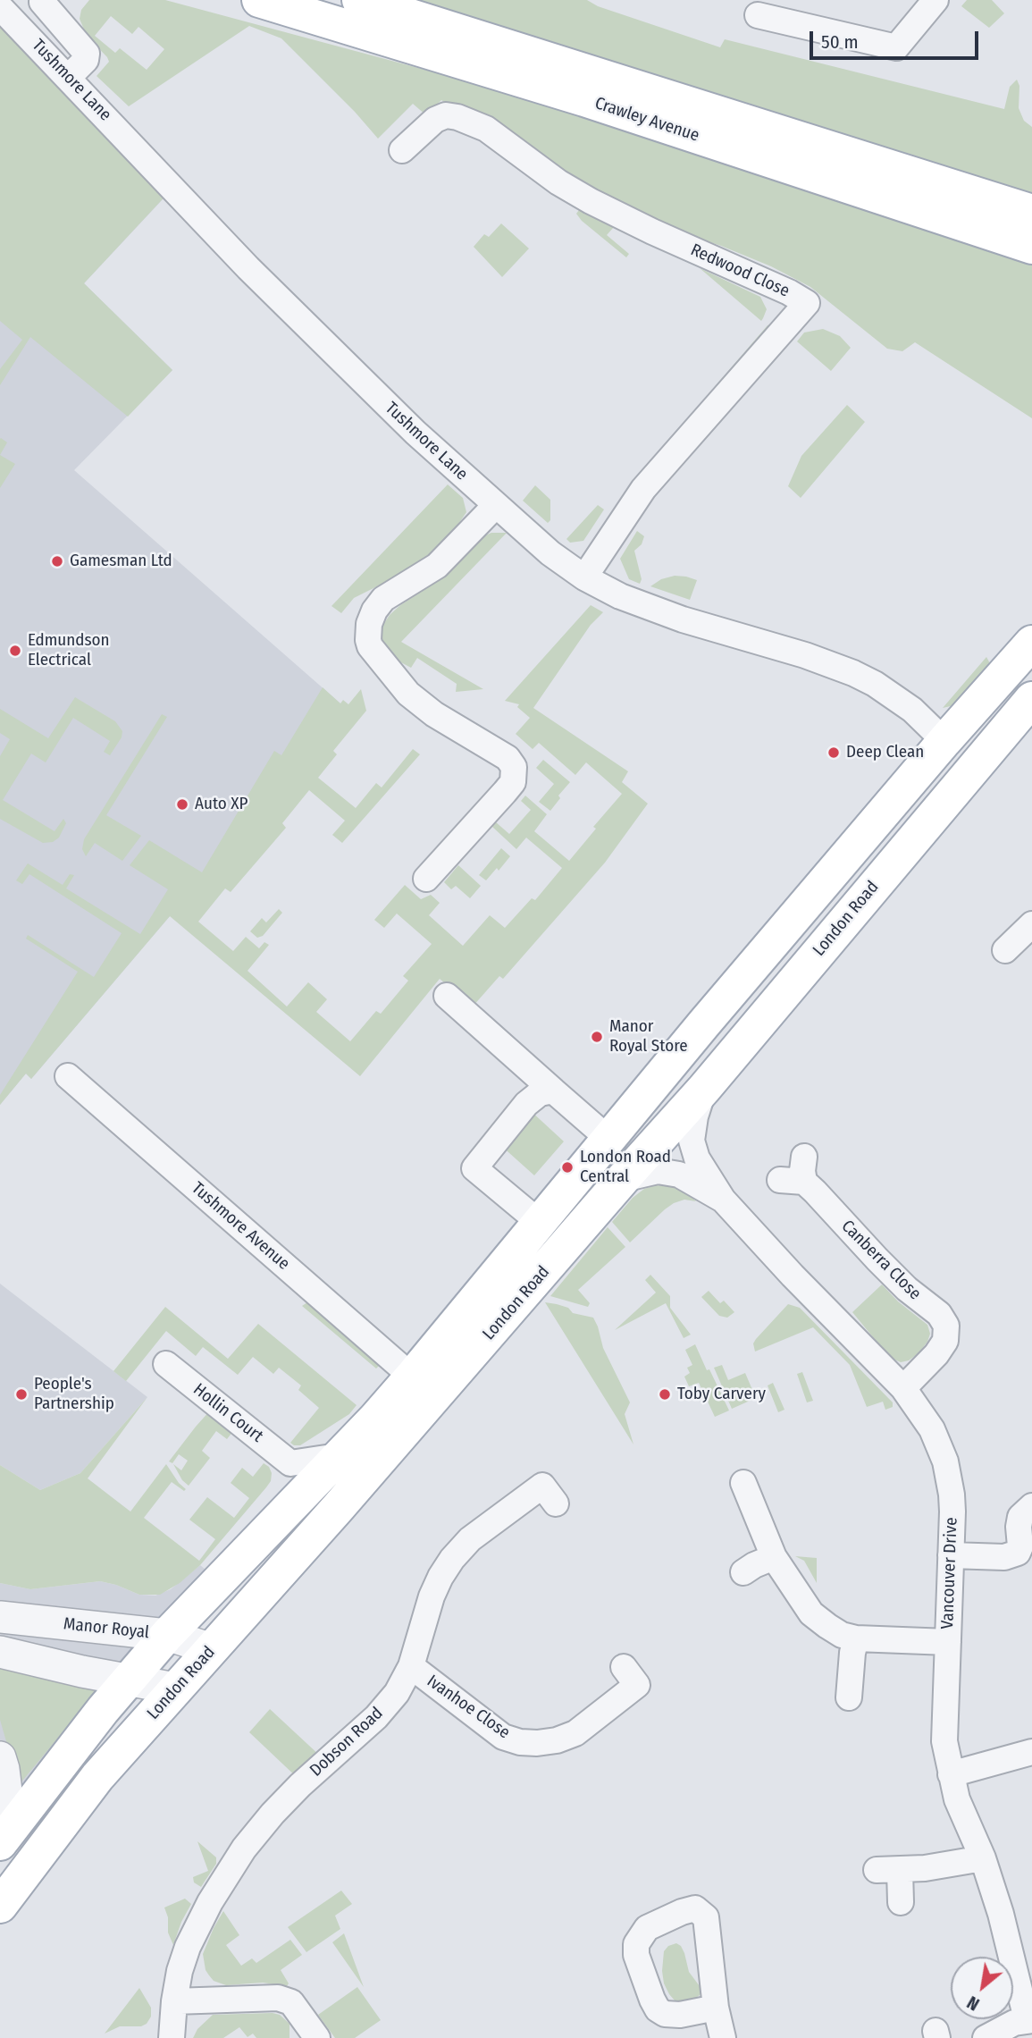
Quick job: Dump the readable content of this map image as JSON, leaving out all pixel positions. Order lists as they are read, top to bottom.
{
  "streets": {
    "main road": ["Crawley Avenue", "London Road"],
    "street": [
      "Tushmore Lane",
      "Redwood Close",
      "Tushmore Avenue",
      "Canberra Close",
      "Hollin Court",
      "Vancouver Drive",
      "Manor Royal",
      "Ivanhoe Close",
      "Dobson Road"
    ]
  },
  "crossings": [
    ["Tushmore Lane", "Redwood Close"],
    ["Tushmore Lane", "London Road"],
    ["London Road", "Tushmore Avenue"],
    ["London Road", "Vancouver Drive"],
    ["London Road", "Manor Royal"],
    ["Canberra Close", "Vancouver Drive"],
    ["Ivanhoe Close", "Dobson Road"]
  ],
  "places": [
    "Gamesman Ltd",
    "Edmundson Electrical",
    "Deep Clean",
    "Auto XP",
    "Manor Royal Store",
    "London Road Central",
    "People's Partnership",
    "Toby Carvery"
  ],
  "scale_bar": "50 m",
  "north": "bottom left"
}
